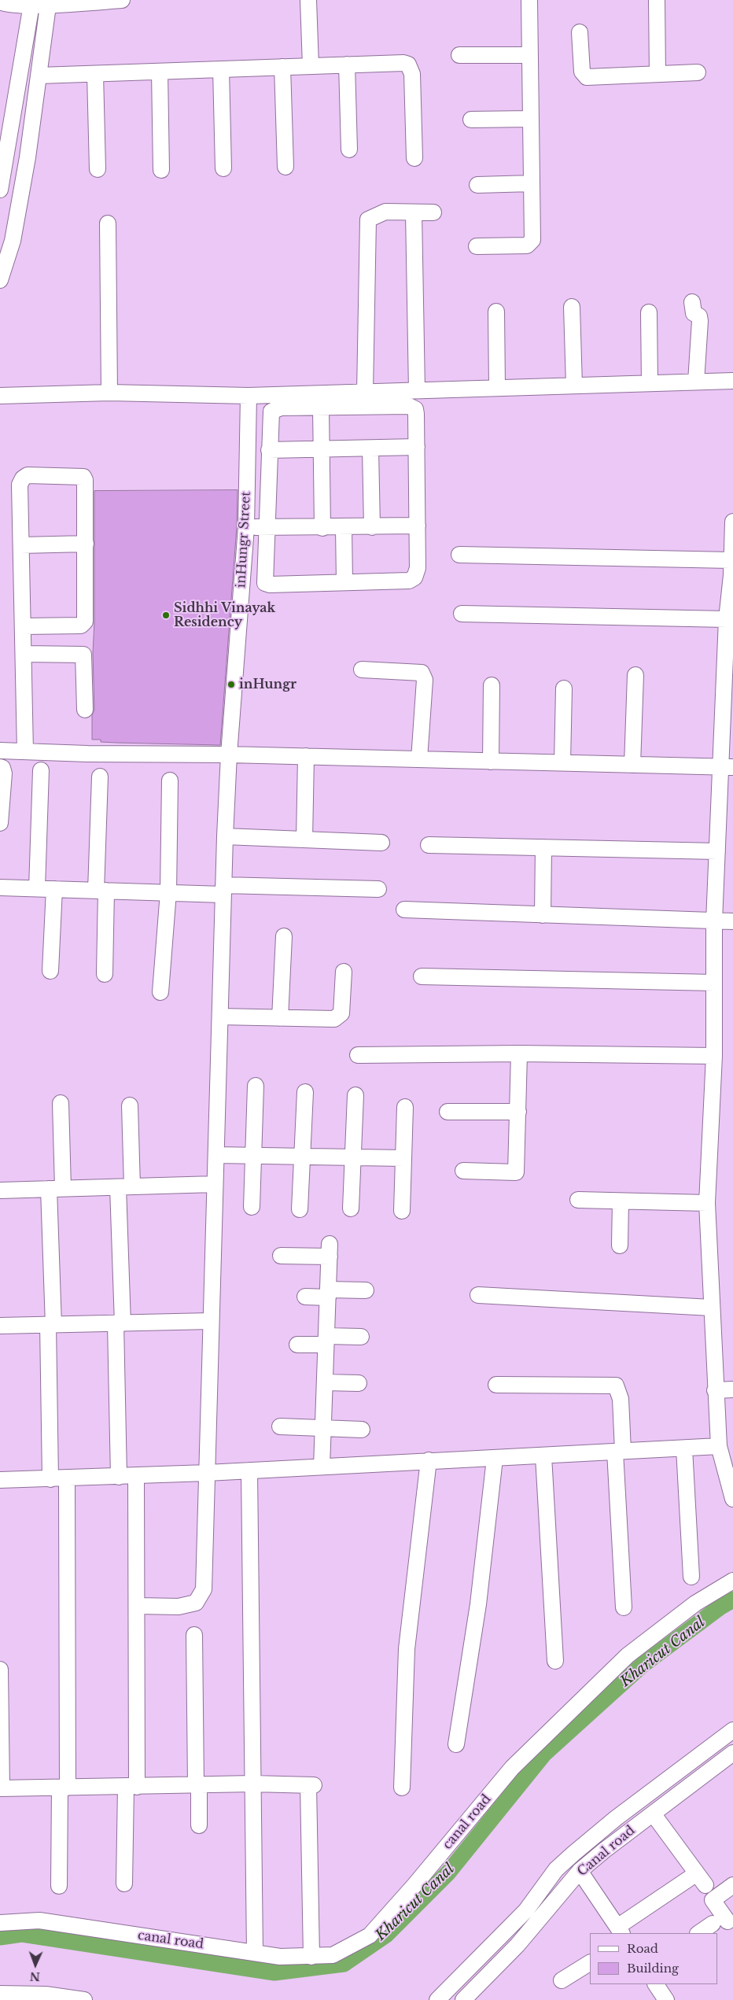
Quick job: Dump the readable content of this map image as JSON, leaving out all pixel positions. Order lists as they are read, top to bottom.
{
  "streets": {
    "street": ["inHungr Street", "canal road", "Canal road"]
  },
  "water": ["Kharicut Canal"],
  "places": ["Sidhhi Vinayak Residency", "inHungr"],
  "legend": ["Road", "Building"],
  "north": "bottom"
}
